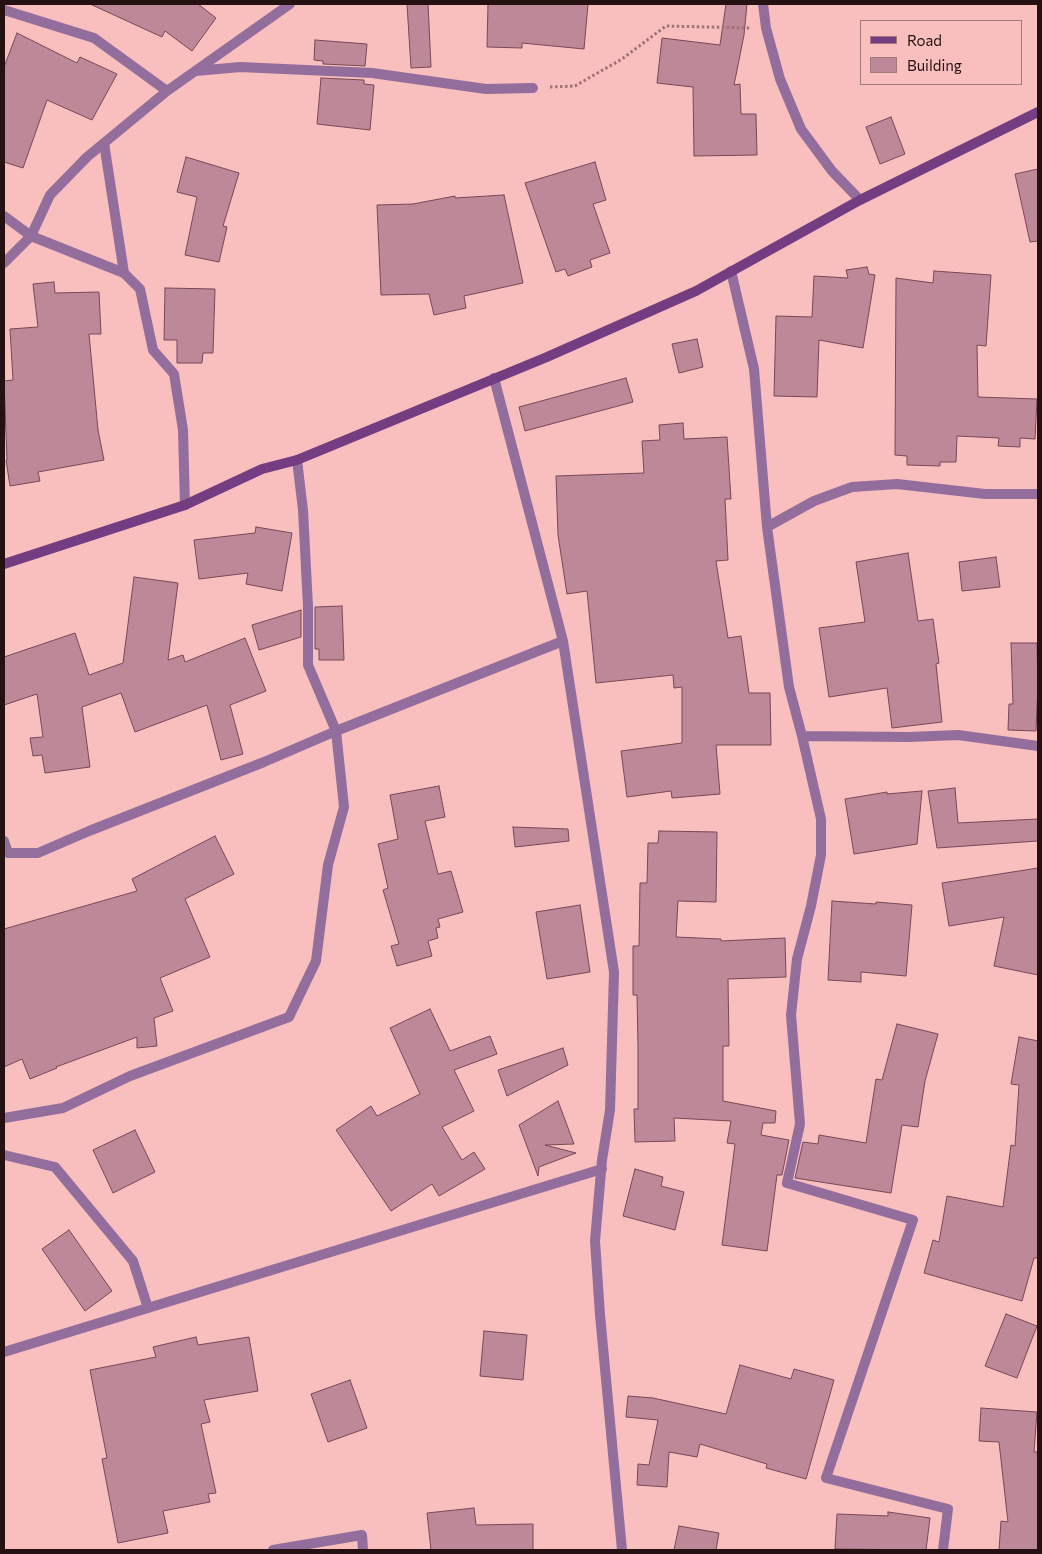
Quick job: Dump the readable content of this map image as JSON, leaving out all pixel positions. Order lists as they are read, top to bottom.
{
  "legend": ["Road", "Building"]
}
